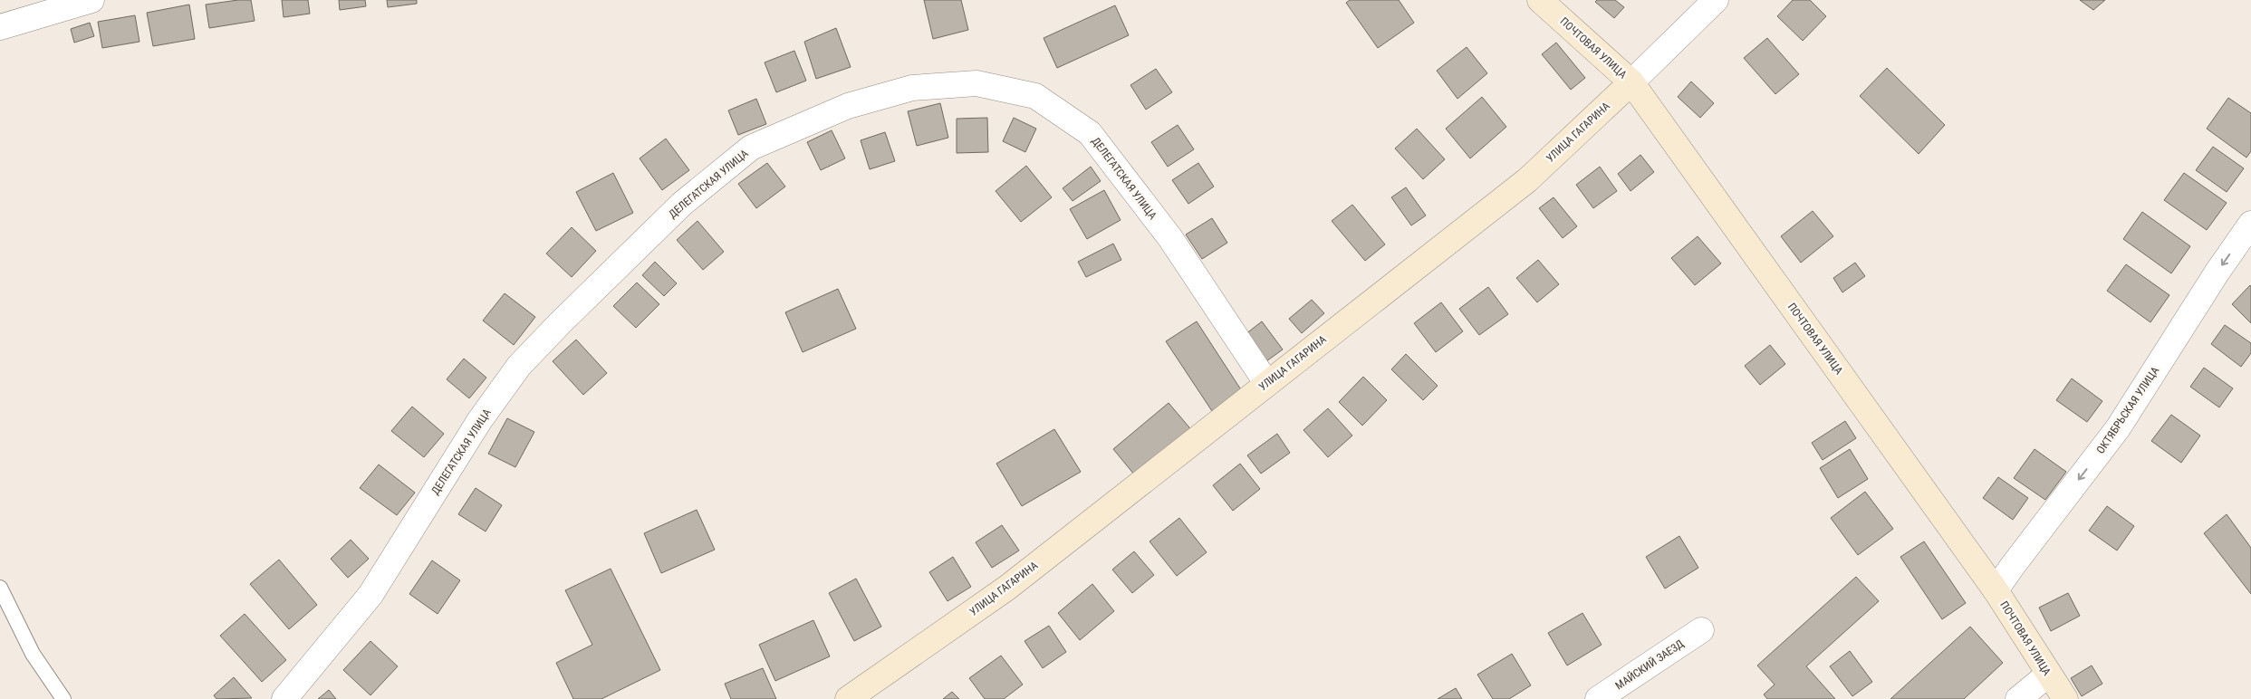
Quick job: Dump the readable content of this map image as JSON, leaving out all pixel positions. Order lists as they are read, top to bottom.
{
  "streets": {
    "main road": ["ПОЧТОВАЯ УЛИЦА", "УЛИЦА ГАГАРИНА"],
    "street": ["ДЕЛЕГАТСКАЯ УЛИЦА", "ОКТЯБРЬСКАЯ УЛИЦА", "МАЙСКИЙ ЗАЕЗД"]
  },
  "crossings": [
    ["ПОЧТОВАЯ УЛИЦА", "УЛИЦА ГАГАРИНА"],
    ["ПОЧТОВАЯ УЛИЦА", "ОКТЯБРЬСКАЯ УЛИЦА"],
    ["УЛИЦА ГАГАРИНА", "ДЕЛЕГАТСКАЯ УЛИЦА"]
  ],
  "one_way": ["ОКТЯБРЬСКАЯ УЛИЦА"]
}
